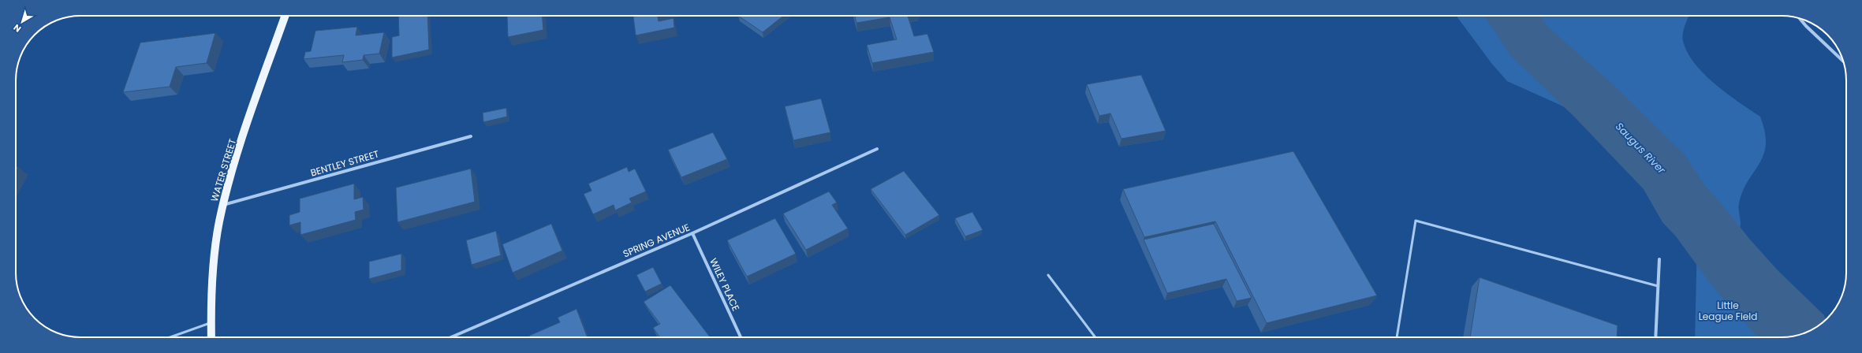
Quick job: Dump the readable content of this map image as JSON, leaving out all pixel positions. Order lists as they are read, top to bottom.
{
  "streets": {
    "main road": ["WATER STREET"],
    "street": ["BENTLEY STREET", "SPRING AVENUE", "WILEY PLACE"]
  },
  "crossings": [
    ["BENTLEY STREET", "WATER STREET"],
    ["SPRING AVENUE", "WILEY PLACE"]
  ],
  "water": ["Saugus River"],
  "parks": ["Little League Field"],
  "north": "bottom left"
}
